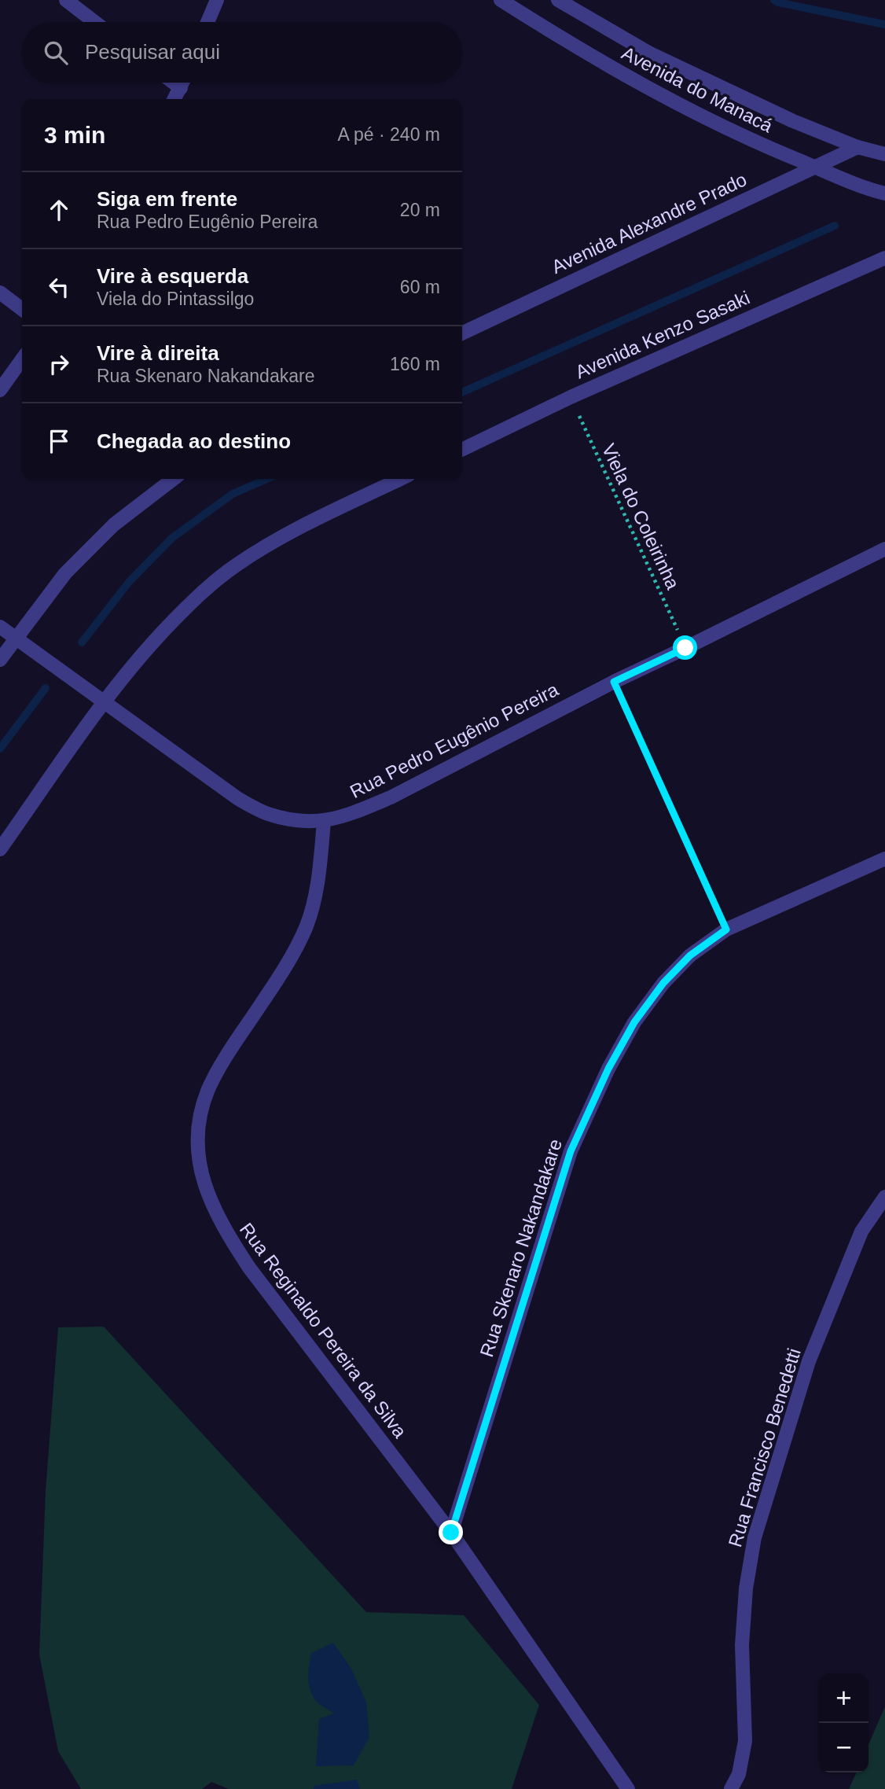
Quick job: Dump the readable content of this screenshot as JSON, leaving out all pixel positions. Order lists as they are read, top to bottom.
{
  "streets": {
    "street": [
      "Avenida do Manacá",
      "Avenida Alexandre Prado",
      "Avenida Kenzo Sasaki",
      "Rua Pedro Eugênio Pereira",
      "Rua Skenaro Nakandakare",
      "Rua Reginaldo Pereira da Silva",
      "Rua Francisco Benedetti"
    ],
    "path": ["Viela do Coleirinha"]
  },
  "crossings": [
    ["Avenida do Manacá", "Avenida Alexandre Prado"],
    ["Avenida Kenzo Sasaki", "Viela do Coleirinha"],
    ["Viela do Coleirinha", "Rua Pedro Eugênio Pereira"],
    ["Rua Pedro Eugênio Pereira", "Rua Reginaldo Pereira da Silva"],
    ["Rua Skenaro Nakandakare", "Rua Reginaldo Pereira da Silva"]
  ],
  "page": {
    "search": "Pesquisar aqui",
    "heading": ["3 min", "A pé · 240 m"],
    "list": [
      ["Siga em frente", "Rua Pedro Eugênio Pereira", "20 m"],
      ["Vire à esquerda", "Viela do Pintassilgo", "60 m"],
      ["Vire à direita", "Rua Skenaro Nakandakare", "160 m"],
      "Chegada ao destino"
    ],
    "map_buttons": ["+", "−"]
  }
}
